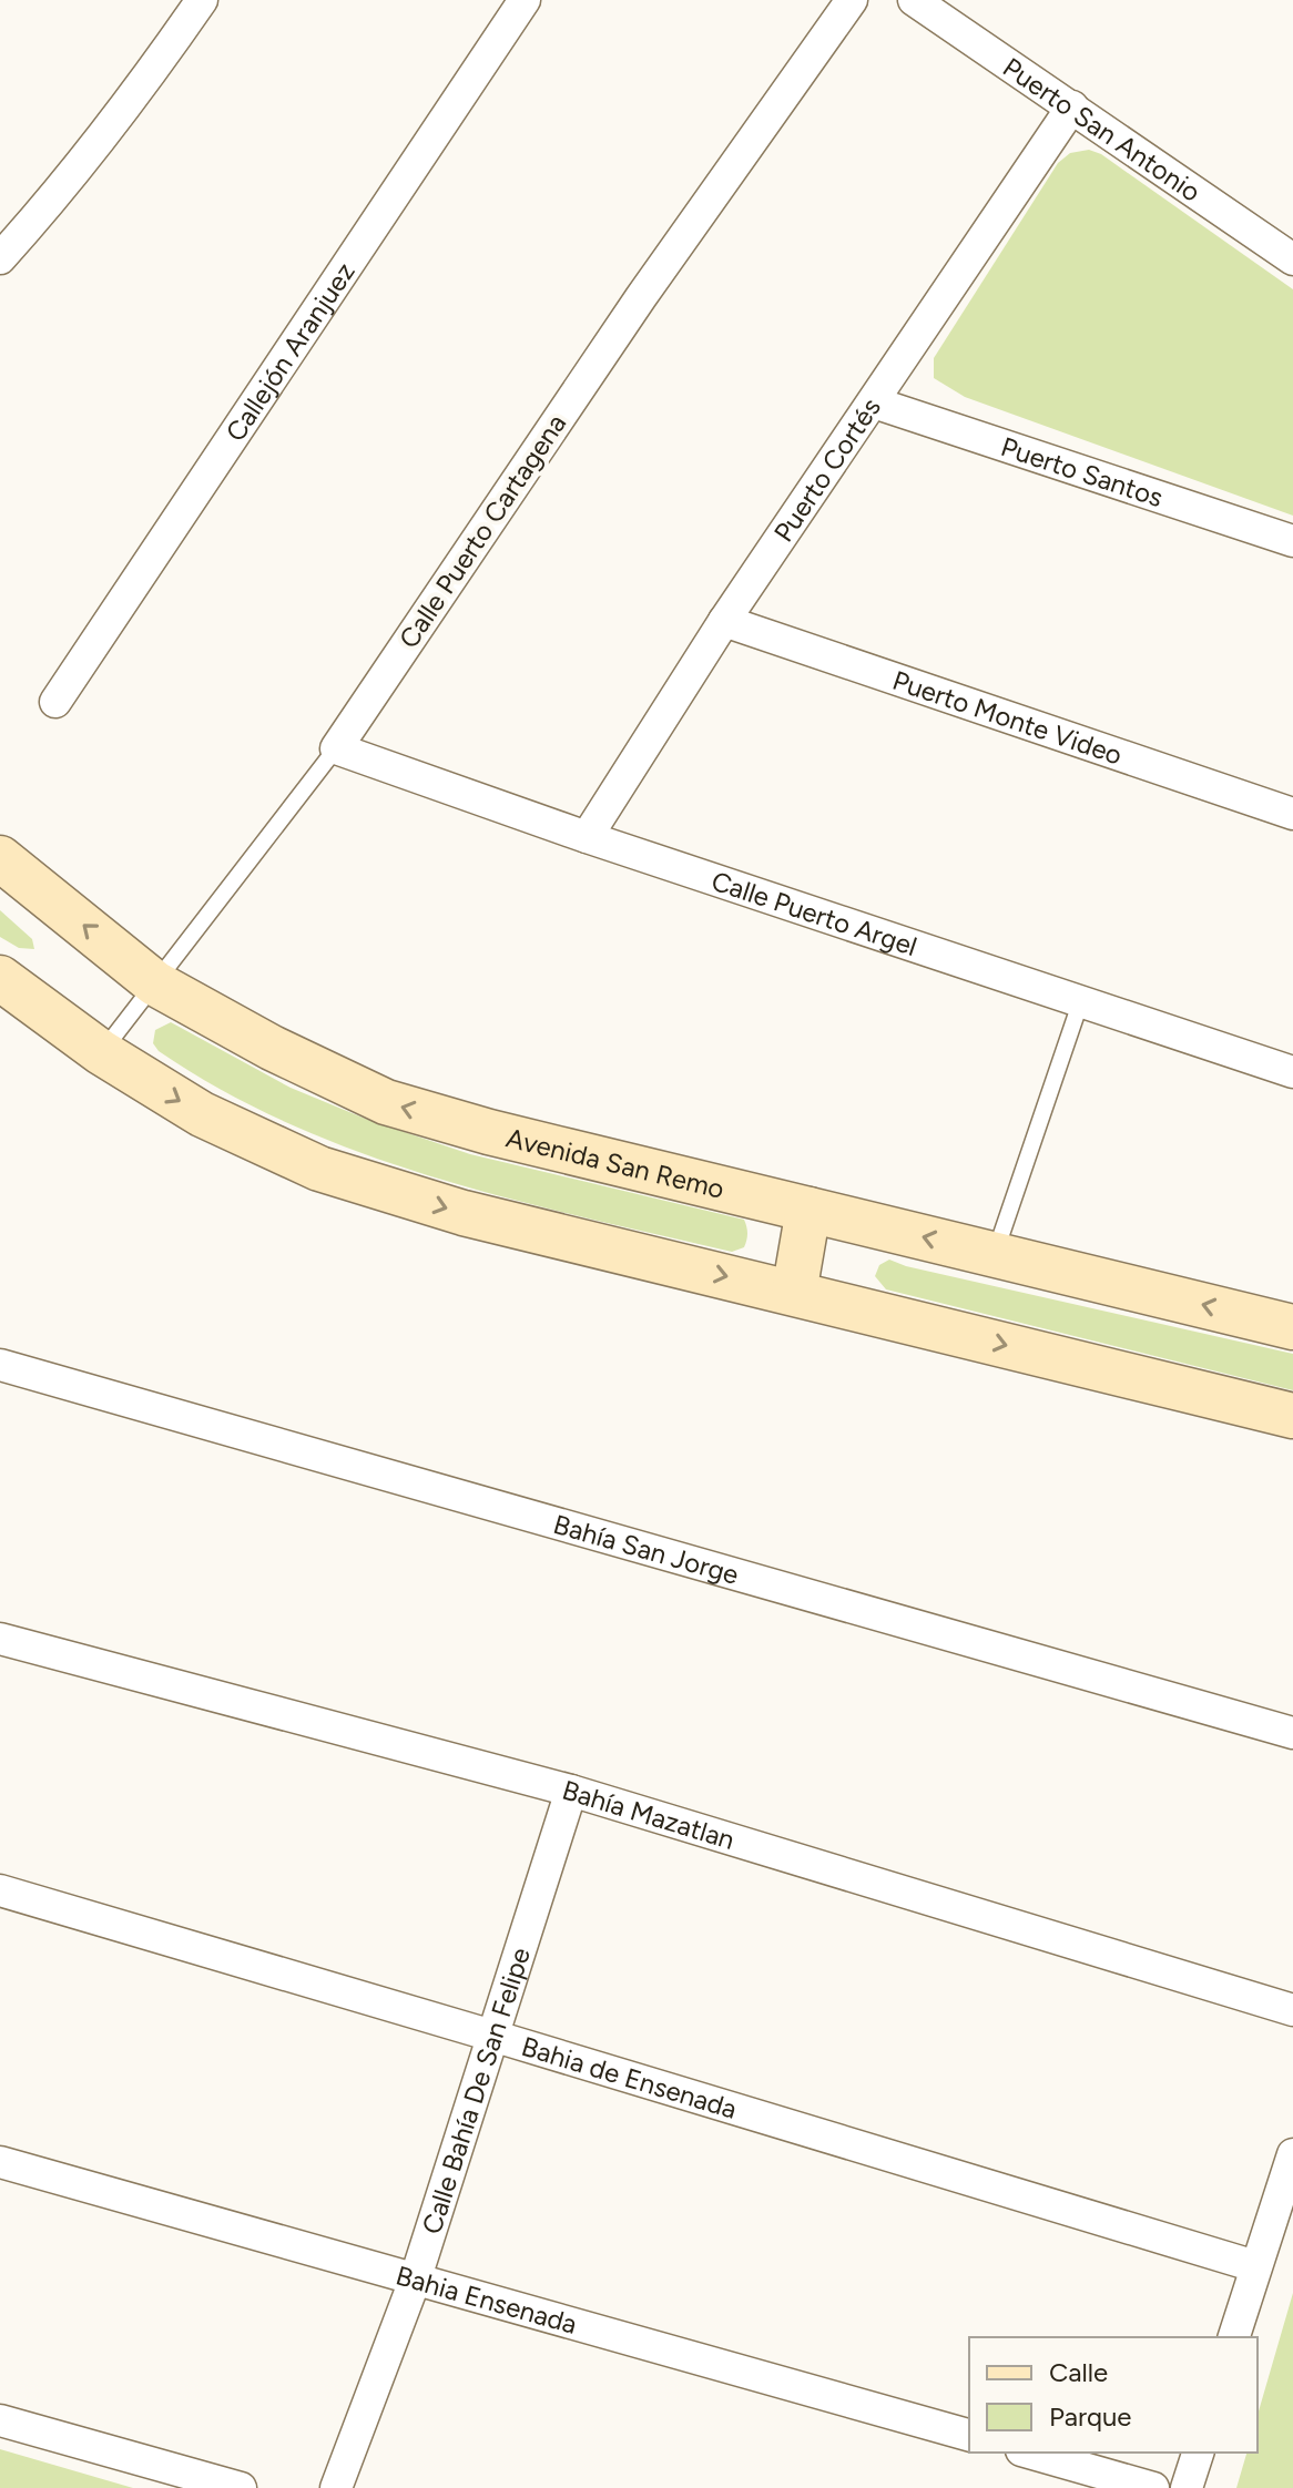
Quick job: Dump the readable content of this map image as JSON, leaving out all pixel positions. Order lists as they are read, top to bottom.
{
  "streets": {
    "street": [
      "Puerto San Antonio",
      "Callejón Aranjuez",
      "Puerto Cortés",
      "Puerto Santos",
      "Calle Puerto Cartagena",
      "Puerto Monte Video",
      "Calle Puerto Argel",
      "Avenida San Remo",
      "Bahía San Jorge",
      "Bahía Mazatlan",
      "Bahia de Ensenada",
      "Calle Bahía De San Felipe",
      "Bahia Ensenada"
    ]
  },
  "crossings": [
    ["Puerto San Antonio", "Puerto Cortés"],
    ["Puerto Cortés", "Puerto Santos"],
    ["Puerto Cortés", "Puerto Monte Video"],
    ["Puerto Cortés", "Calle Puerto Argel"],
    ["Calle Puerto Cartagena", "Calle Puerto Argel"],
    ["Calle Puerto Cartagena", "Avenida San Remo"],
    ["Bahía Mazatlan", "Calle Bahía De San Felipe"],
    ["Bahia de Ensenada", "Calle Bahía De San Felipe"],
    ["Calle Bahía De San Felipe", "Bahia Ensenada"]
  ],
  "legend": ["Calle", "Parque"]
}
